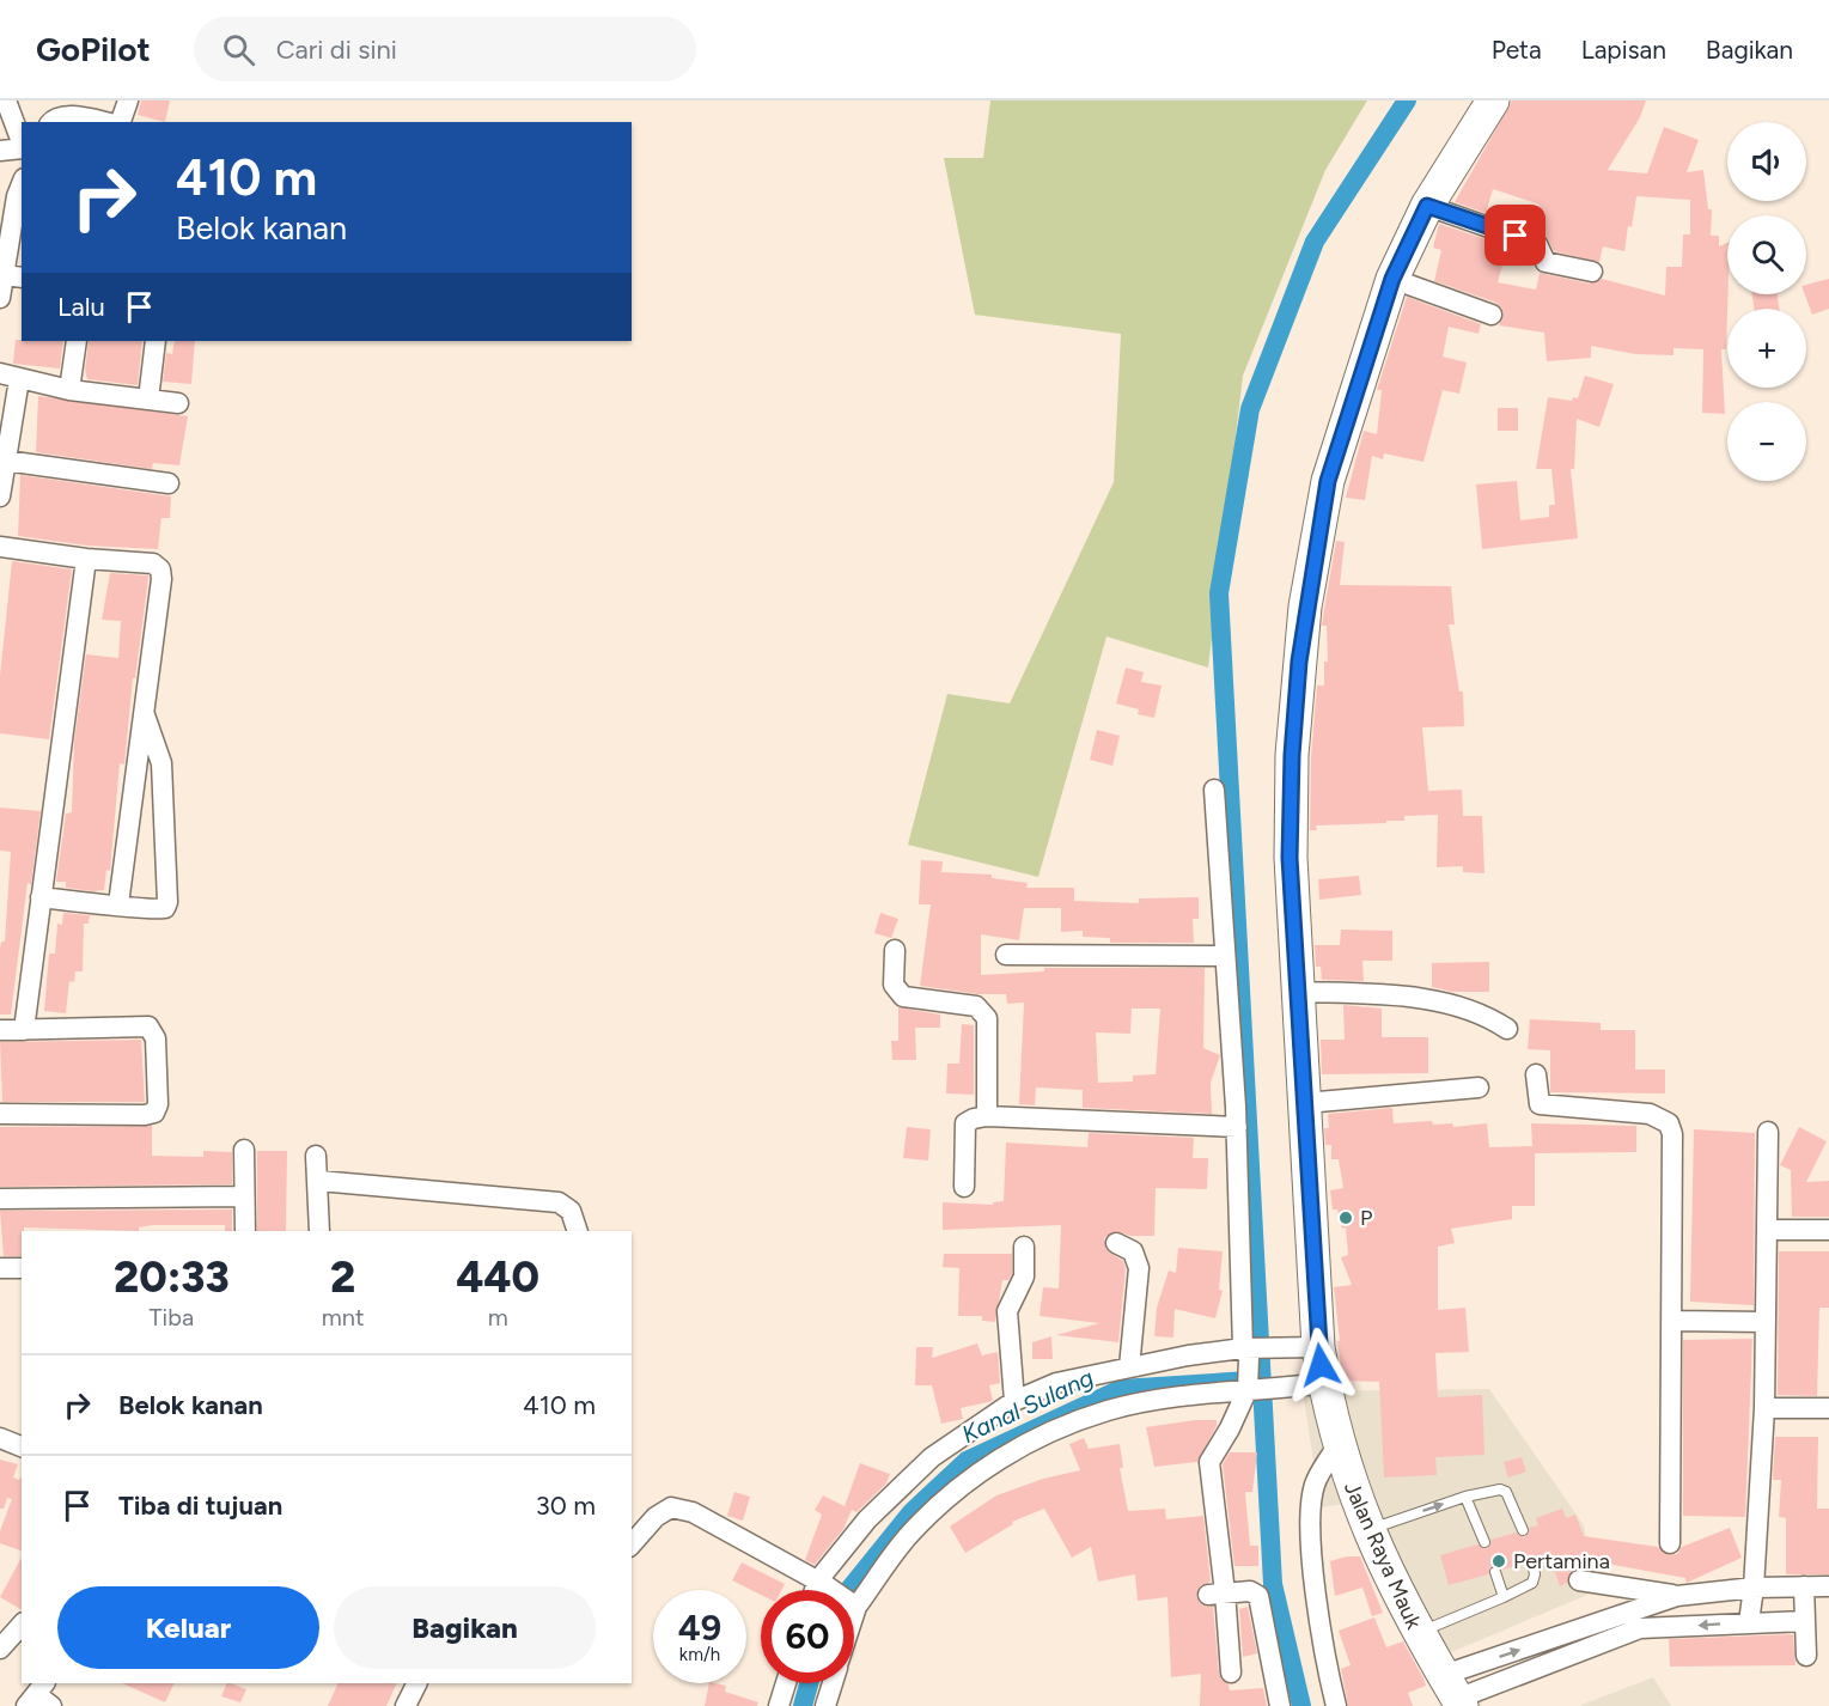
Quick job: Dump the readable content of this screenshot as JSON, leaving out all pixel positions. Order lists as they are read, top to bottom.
{
  "streets": {
    "main road": ["Jalan Raya Mauk"]
  },
  "water": ["Kanal Sulang"],
  "places": ["P", "Pertamina"],
  "page": {
    "header": "GoPilot",
    "search": "Cari di sini",
    "nav": ["Peta", "Lapisan", "Bagikan"],
    "map_buttons": ["+", "−"],
    "turn": ["410 m", "Belok kanan"],
    "then": "Lalu",
    "eta": [
      "20:33",
      "Tiba",
      "2",
      "mnt",
      "440",
      "m"
    ],
    "list": [
      {
        "name": "Belok kanan",
        "value": "410 m"
      },
      {
        "name": "Tiba di tujuan",
        "value": "30 m"
      }
    ],
    "buttons": ["Keluar", "Bagikan"],
    "speed": "49 km/h",
    "limit": "60"
  }
}
